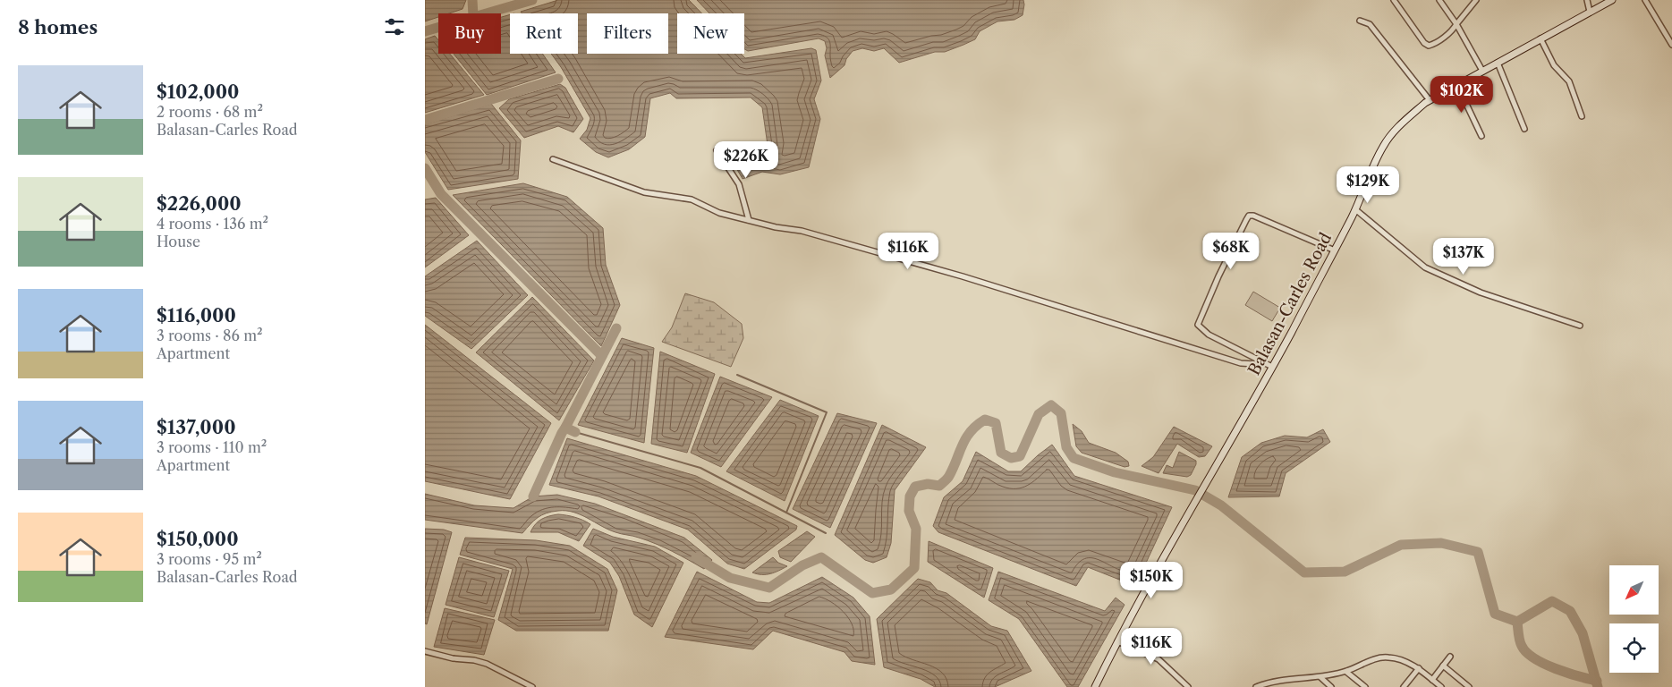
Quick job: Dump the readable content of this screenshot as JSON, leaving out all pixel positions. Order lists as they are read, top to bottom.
{
  "streets": {
    "main road": ["Balasan-Carles Road"]
  },
  "north": "bottom left",
  "page": {
    "heading": "8 homes",
    "chip": [
      "Buy",
      "Rent",
      "Filters",
      "New"
    ],
    "list": [
      {
        "name": "$102,000",
        "note": "2 rooms · 68 m² · Balasan-Carles Road"
      },
      {
        "name": "$226,000",
        "note": "4 rooms · 136 m² · House"
      },
      {
        "name": "$116,000",
        "note": "3 rooms · 86 m² · Apartment"
      },
      {
        "name": "$137,000",
        "note": "3 rooms · 110 m² · Apartment"
      },
      {
        "name": "$150,000",
        "note": "3 rooms · 95 m² · Balasan-Carles Road"
      }
    ],
    "price": [
      "$102K",
      "$226K",
      "$129K",
      "$116K",
      "$68K",
      "$137K",
      "$150K",
      "$116K"
    ]
  }
}
